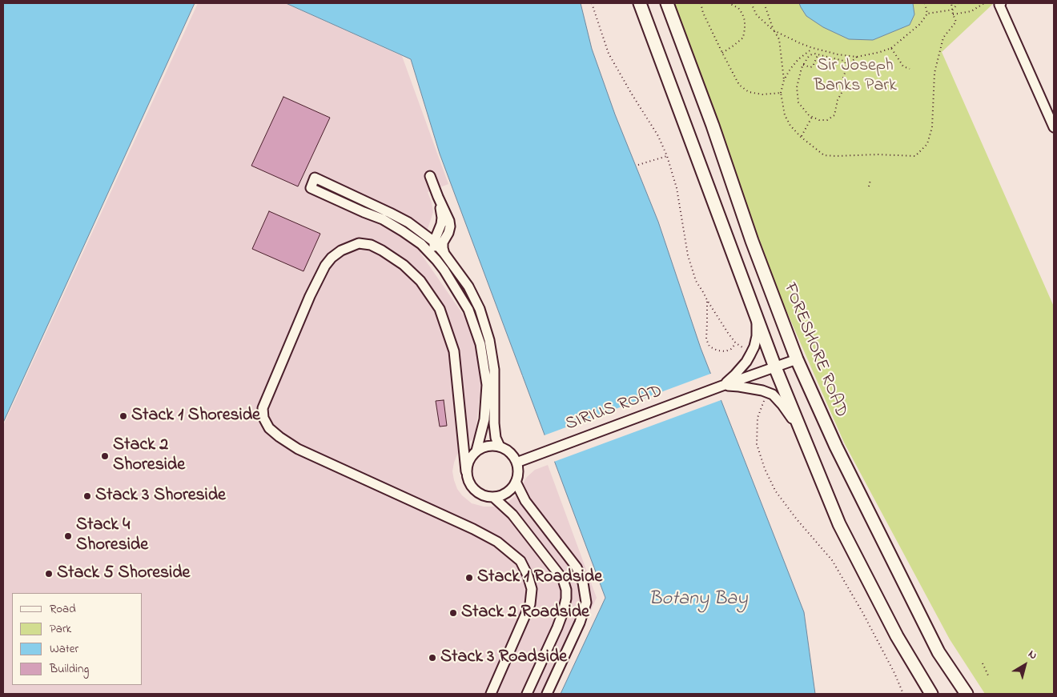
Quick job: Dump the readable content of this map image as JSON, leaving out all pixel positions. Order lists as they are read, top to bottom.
{
  "streets": {
    "main road": ["FORESHORE ROAD"],
    "street": ["SIRIUS ROAD"]
  },
  "crossings": [
    ["FORESHORE ROAD", "SIRIUS ROAD"]
  ],
  "water": ["Botany Bay"],
  "parks": ["Sir Joseph Banks Park"],
  "places": [
    "Stack 1 Shoreside",
    "Stack 2 Shoreside",
    "Stack 3 Shoreside",
    "Stack 4 Shoreside",
    "Stack 5 Shoreside",
    "Stack 1 Roadside",
    "Stack 2 Roadside",
    "Stack 3 Roadside"
  ],
  "legend": [
    "Road",
    "Park",
    "Water",
    "Building"
  ],
  "north": "top right"
}
